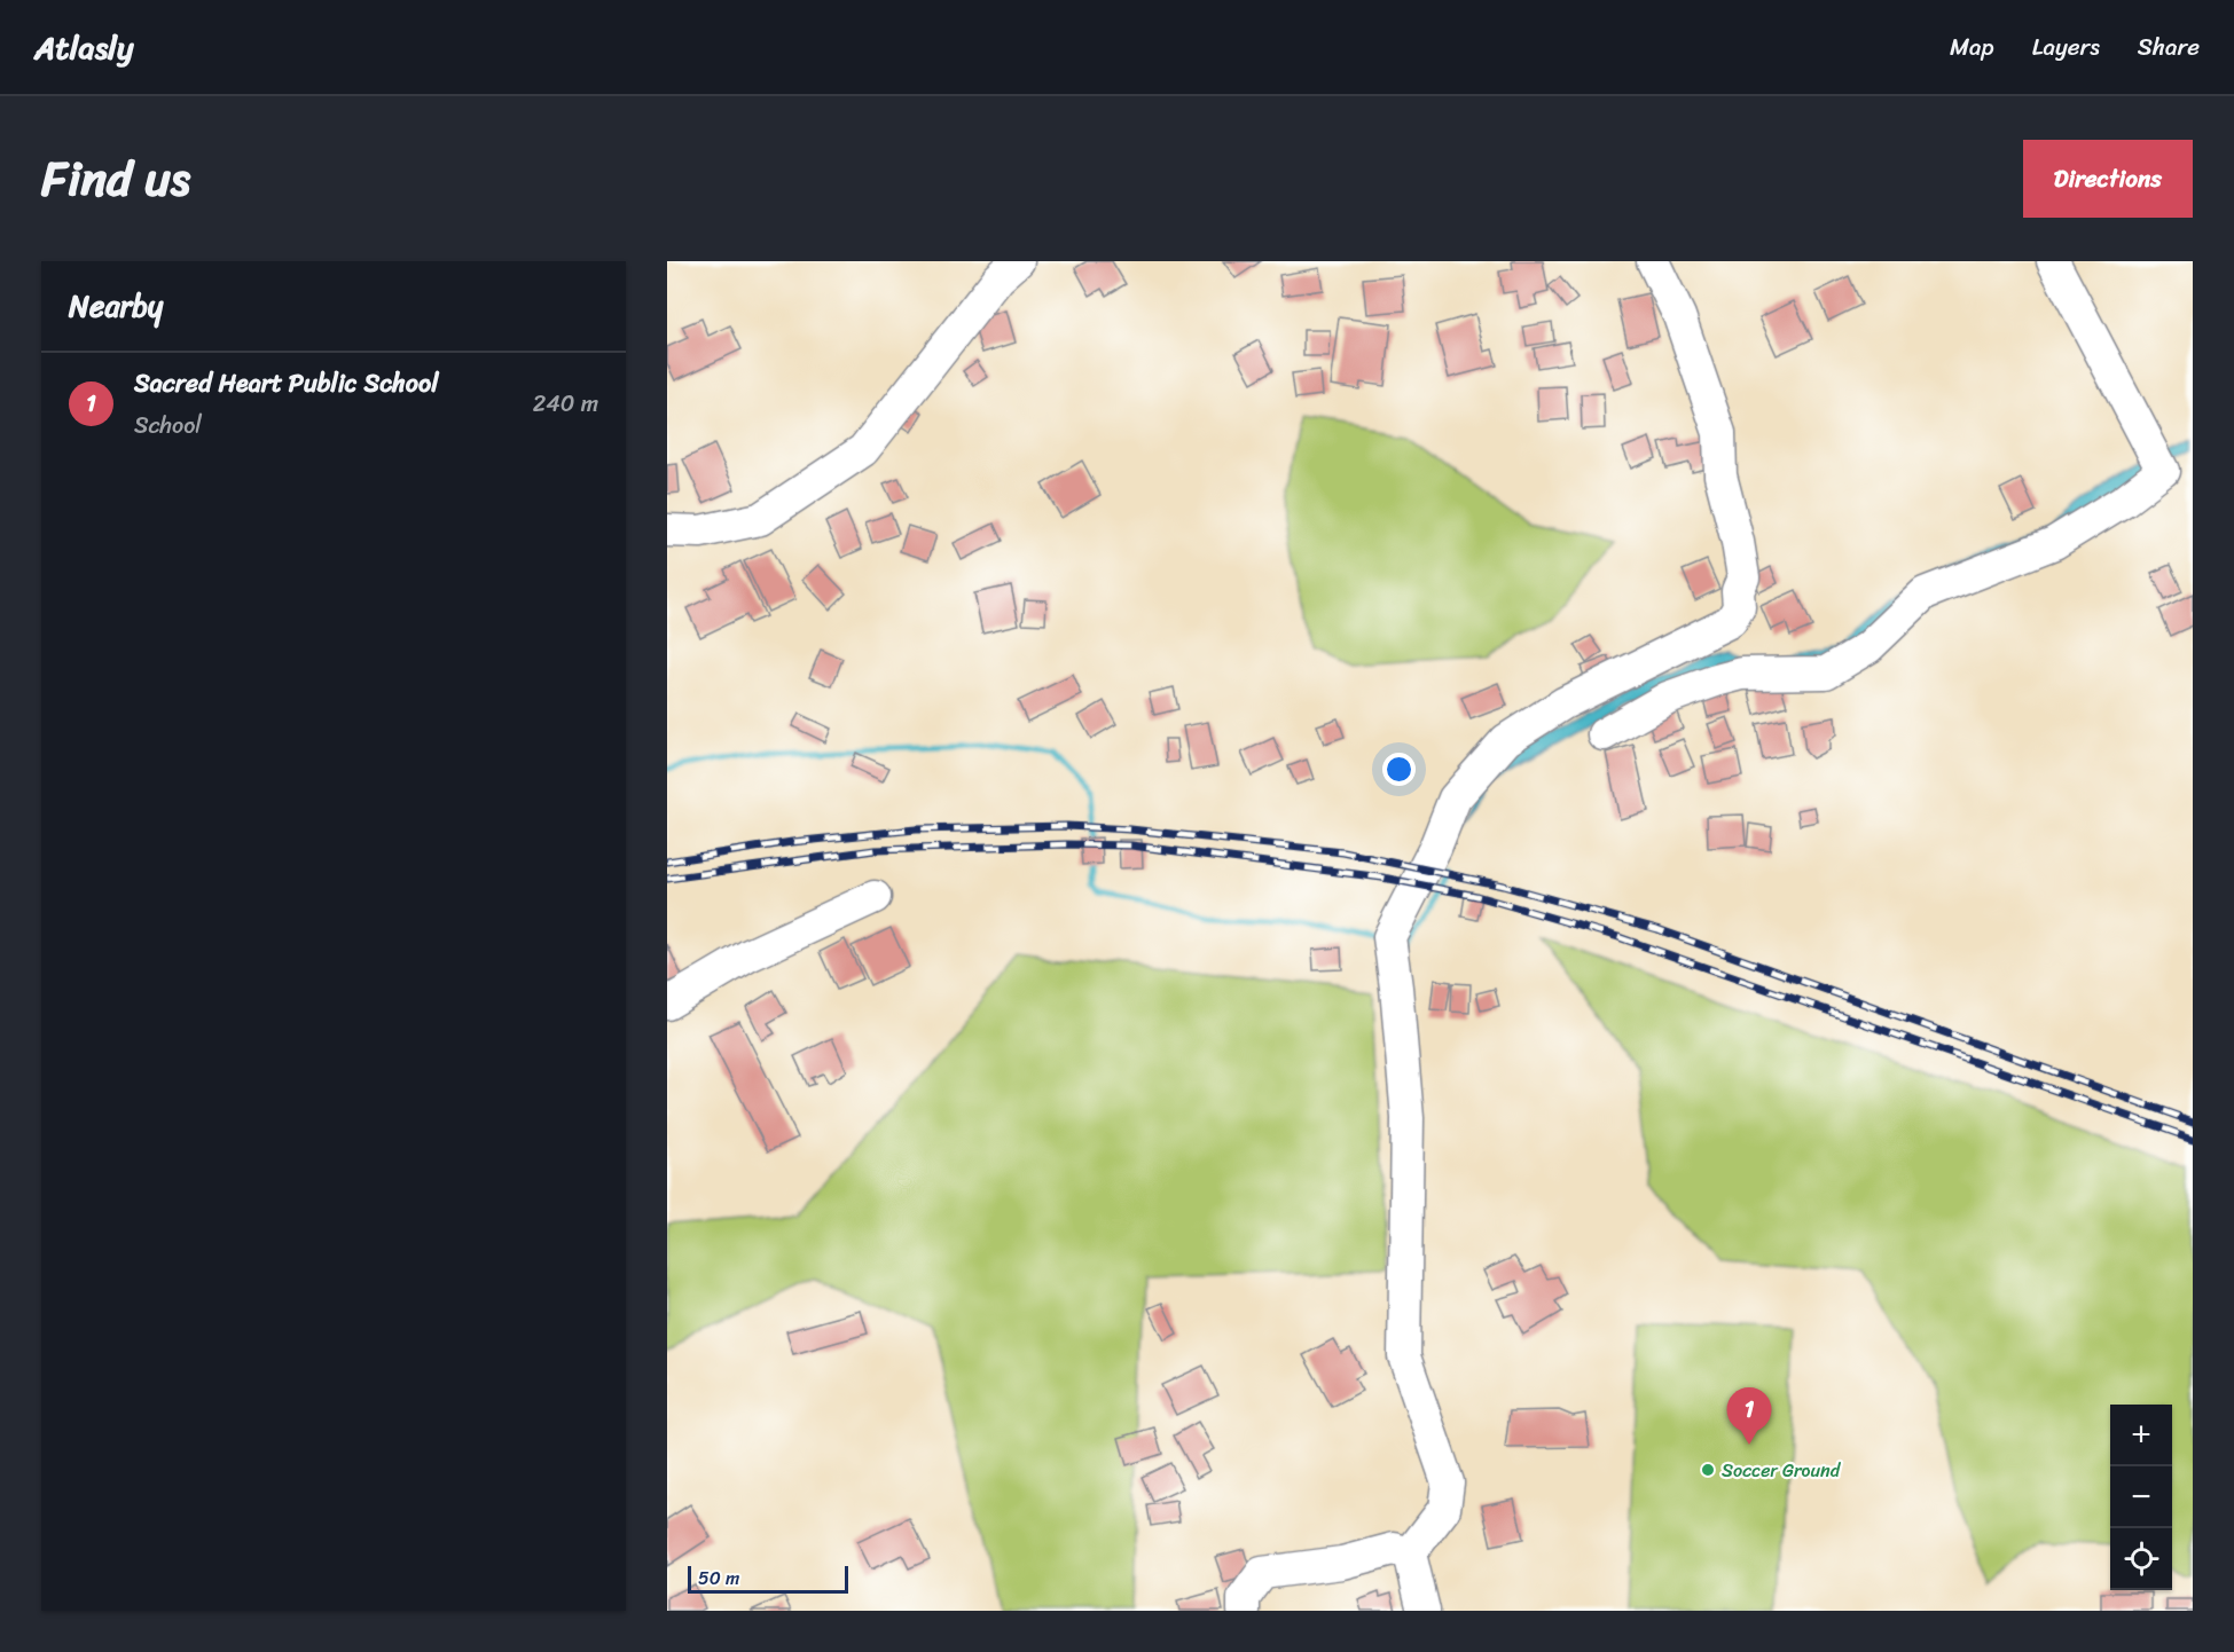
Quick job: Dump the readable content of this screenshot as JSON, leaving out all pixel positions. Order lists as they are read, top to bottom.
{
  "places": ["Soccer Ground"],
  "scale_bar": "50 m",
  "page": {
    "header": "Atlasly",
    "nav": ["Map", "Layers", "Share"],
    "title": "Find us",
    "buttons": "Directions",
    "heading": "Nearby",
    "list": [
      {
        "mark": "1",
        "name": "Sacred Heart Public School",
        "note": "School",
        "value": "240 m"
      }
    ],
    "pins": "1",
    "map_buttons": ["+", "−"],
    "scale": "50 m"
  }
}
